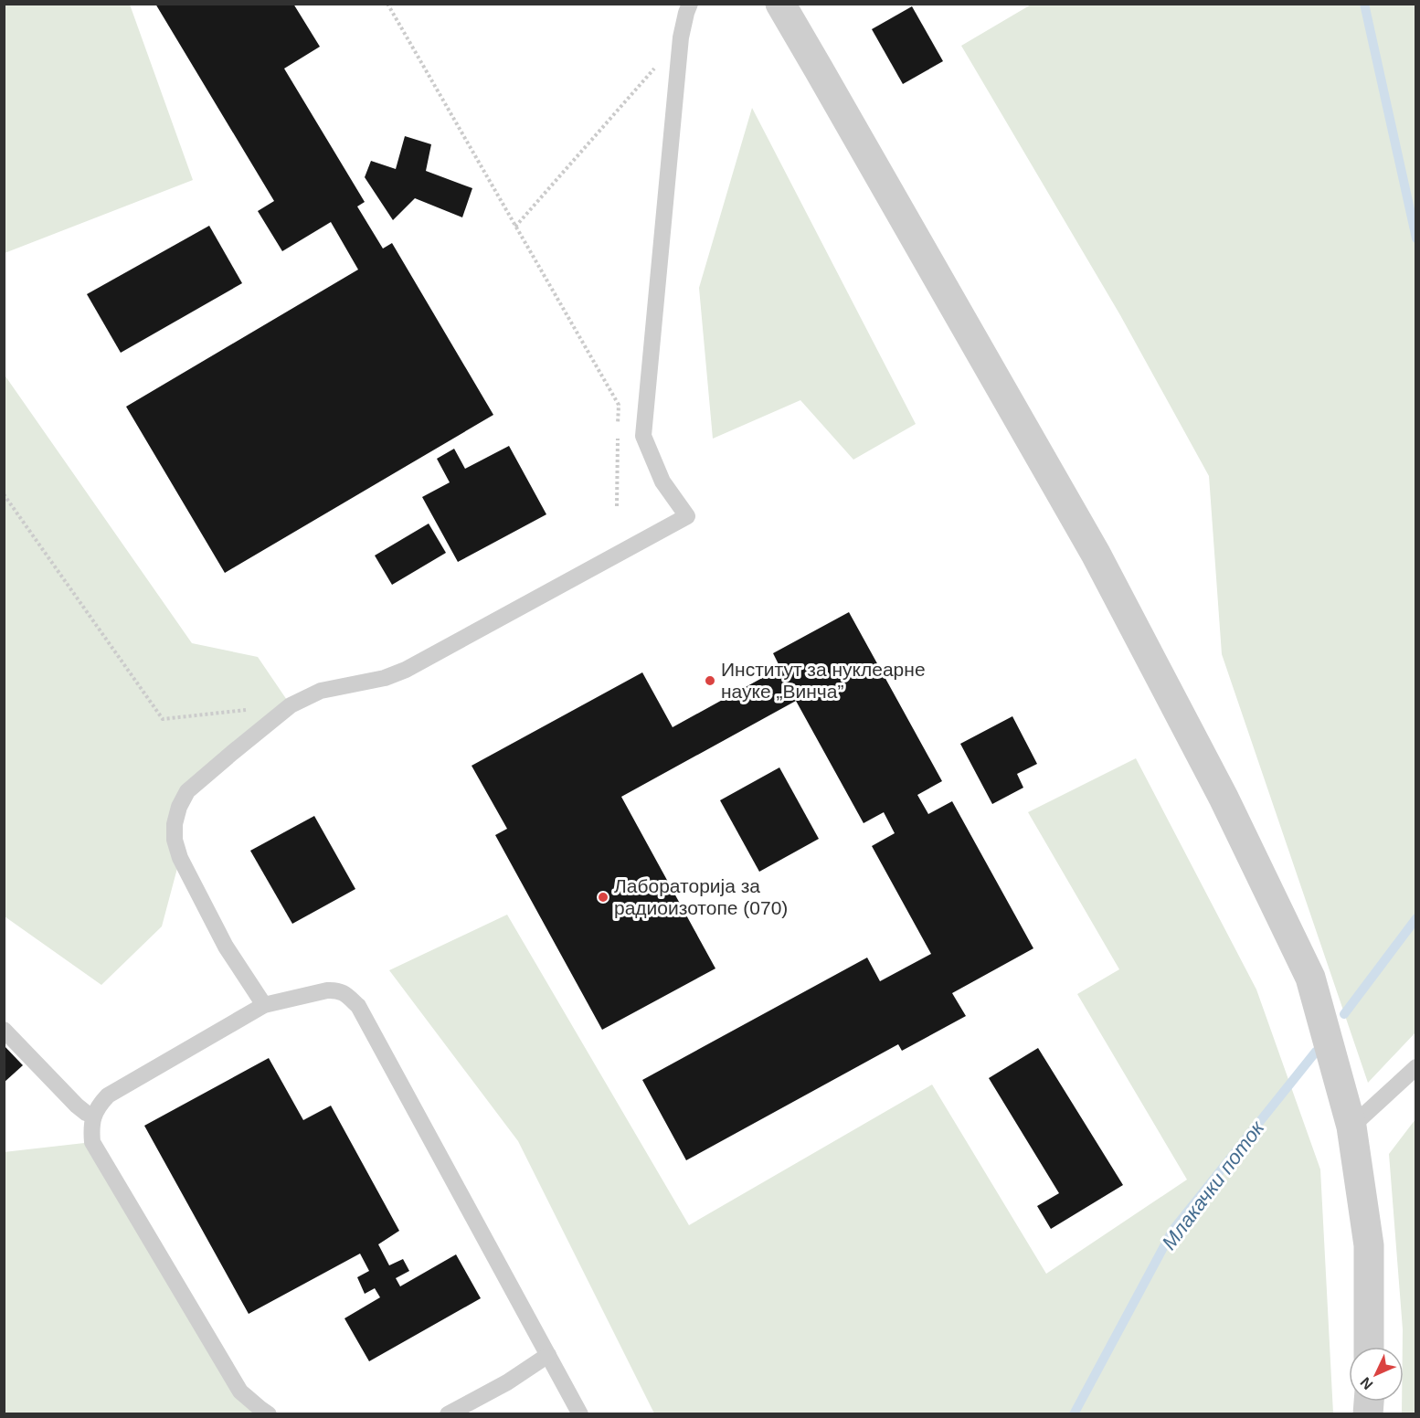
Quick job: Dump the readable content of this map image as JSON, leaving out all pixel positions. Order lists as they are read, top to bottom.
{
  "water": ["Млакачки поток"],
  "places": ["Институт за нуклеарне науке „Винча”", "Лабораторија за радиоизотопе (070)"],
  "north": "bottom left"
}
